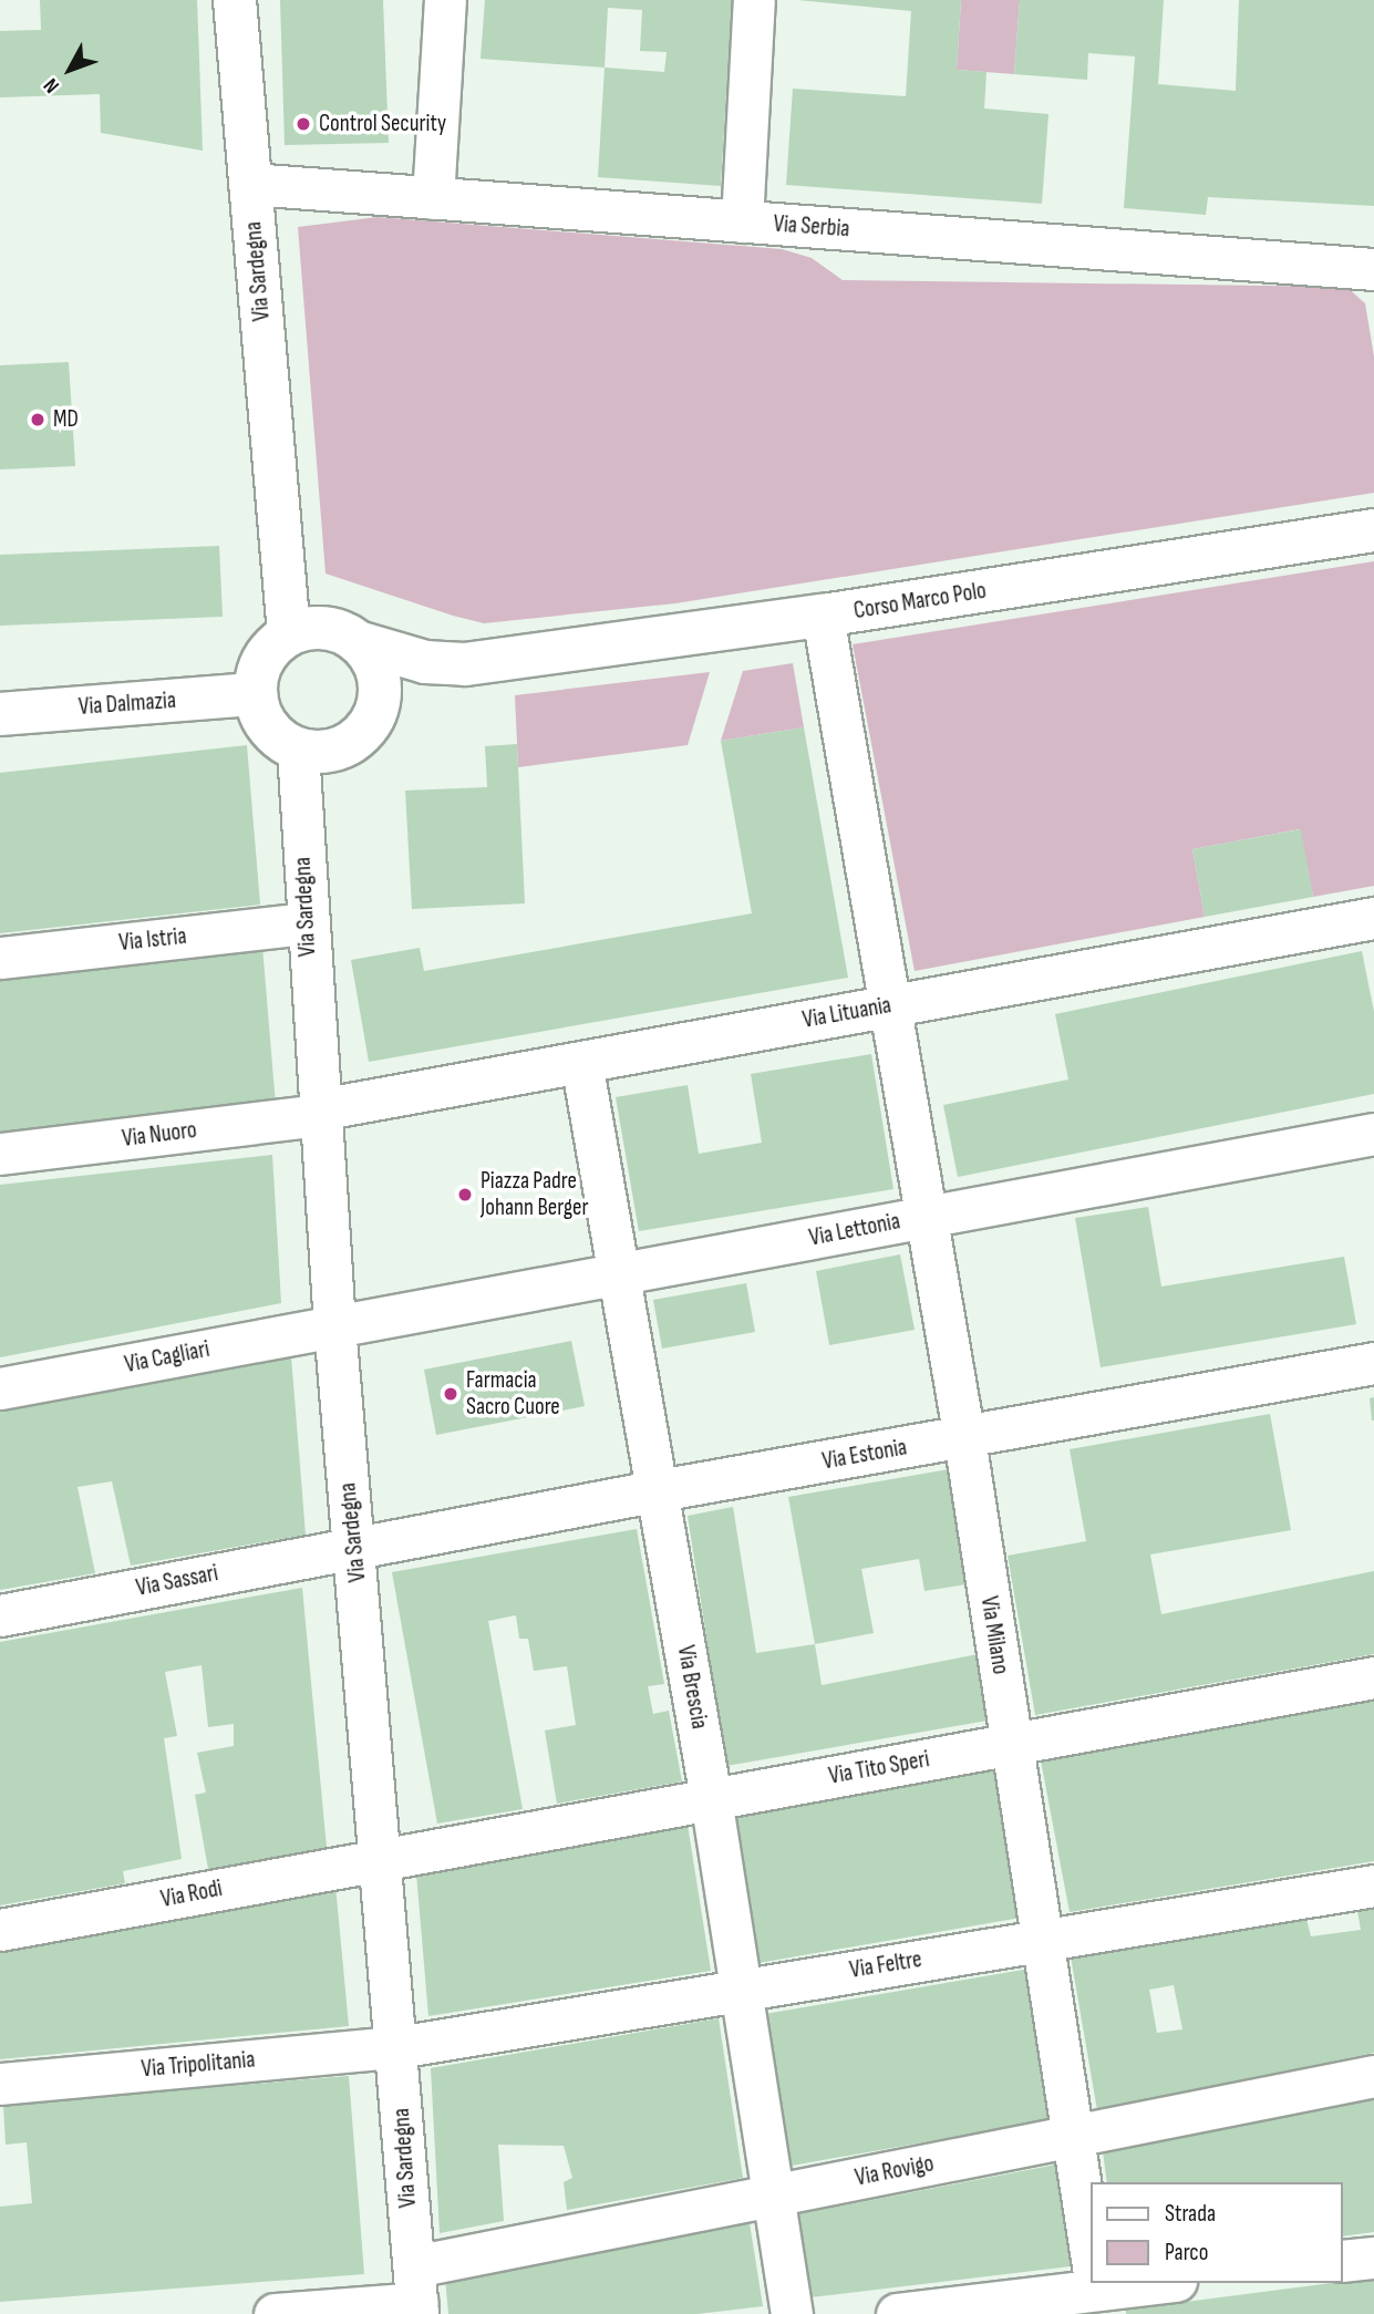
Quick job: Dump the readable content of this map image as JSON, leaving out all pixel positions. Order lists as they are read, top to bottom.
{
  "streets": {
    "street": [
      "Via Serbia",
      "Via Sardegna",
      "Corso Marco Polo",
      "Via Dalmazia",
      "Via Istria",
      "Via Lituania",
      "Via Nuoro",
      "Via Lettonia",
      "Via Cagliari",
      "Via Estonia",
      "Via Sassari",
      "Via Milano",
      "Via Brescia",
      "Via Tito Speri",
      "Via Rodi",
      "Via Feltre",
      "Via Tripolitania",
      "Via Rovigo"
    ]
  },
  "crossings": [
    ["Via Serbia", "Via Sardegna"],
    ["Via Sardegna", "Via Dalmazia"],
    ["Via Sardegna", "Via Istria"],
    ["Via Sardegna", "Via Lituania"],
    ["Via Sardegna", "Via Nuoro"],
    ["Via Sardegna", "Via Lettonia"],
    ["Via Sardegna", "Via Cagliari"],
    ["Via Sardegna", "Via Estonia"],
    ["Via Sardegna", "Via Sassari"],
    ["Via Sardegna", "Via Tito Speri"],
    ["Via Sardegna", "Via Rodi"],
    ["Via Sardegna", "Via Feltre"],
    ["Via Sardegna", "Via Tripolitania"],
    ["Via Sardegna", "Via Rovigo"],
    ["Corso Marco Polo", "Via Milano"],
    ["Via Lituania", "Via Nuoro"],
    ["Via Lituania", "Via Milano"],
    ["Via Lituania", "Via Brescia"],
    ["Via Lettonia", "Via Cagliari"],
    ["Via Lettonia", "Via Milano"],
    ["Via Lettonia", "Via Brescia"],
    ["Via Estonia", "Via Sassari"],
    ["Via Estonia", "Via Milano"],
    ["Via Estonia", "Via Brescia"],
    ["Via Milano", "Via Tito Speri"],
    ["Via Milano", "Via Feltre"],
    ["Via Milano", "Via Rovigo"],
    ["Via Brescia", "Via Tito Speri"],
    ["Via Brescia", "Via Feltre"],
    ["Via Brescia", "Via Rovigo"],
    ["Via Tito Speri", "Via Rodi"],
    ["Via Feltre", "Via Tripolitania"]
  ],
  "places": [
    "Control Security",
    "MD",
    "Piazza Padre Johann Berger",
    "Farmacia Sacro Cuore"
  ],
  "legend": ["Strada", "Parco"],
  "north": "bottom left"
}
